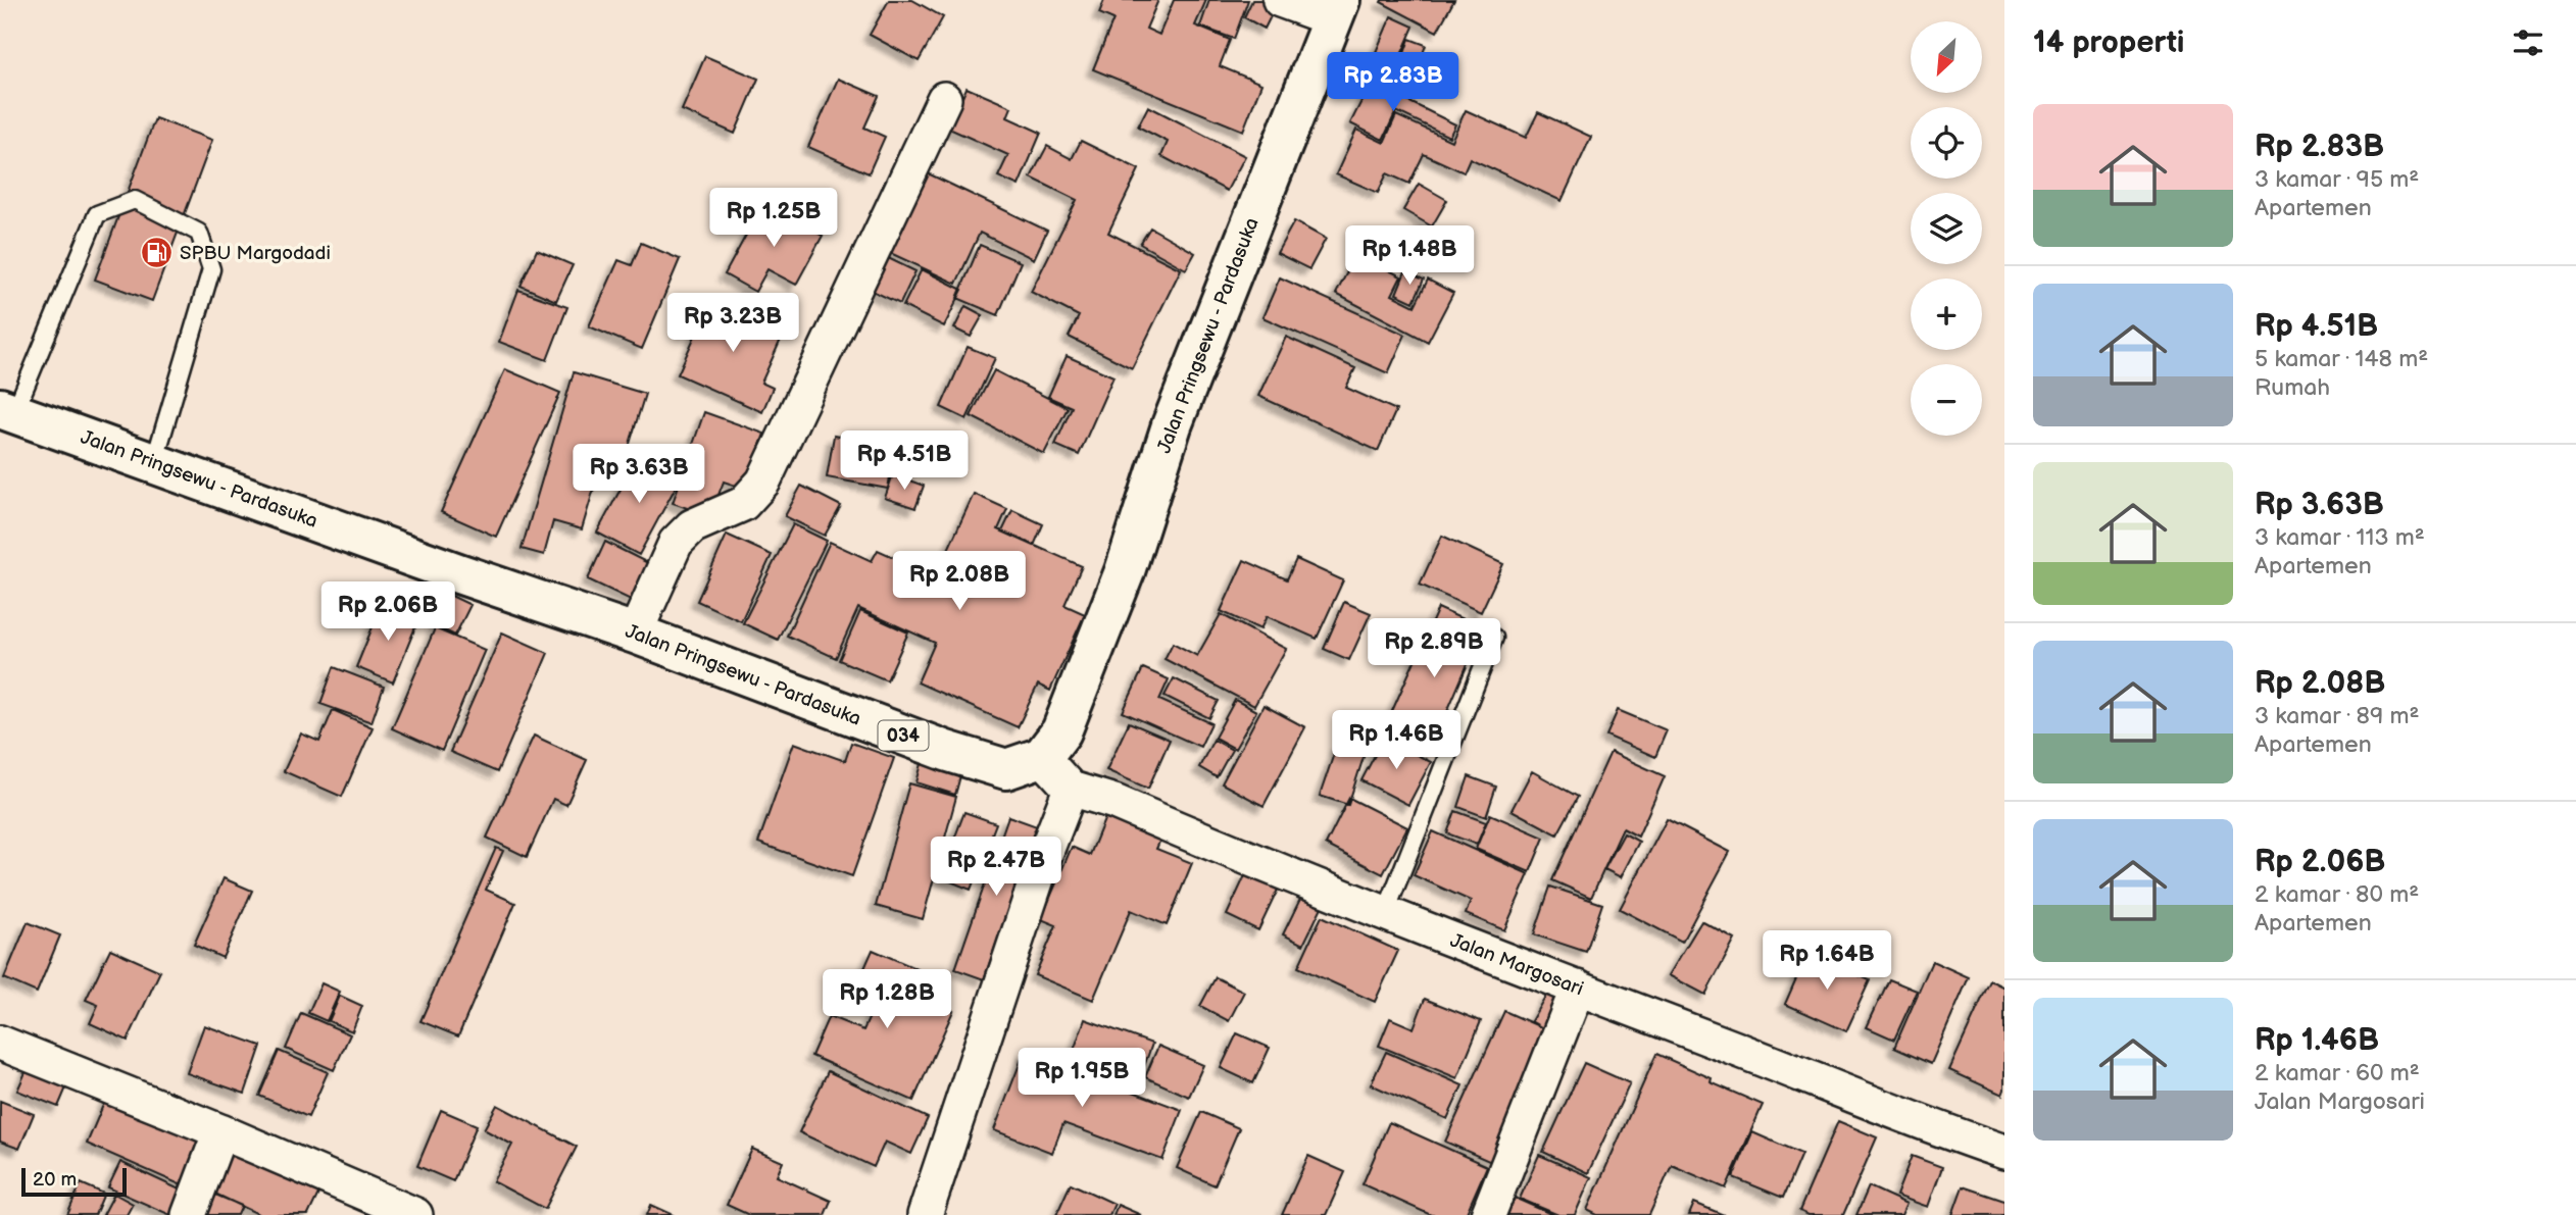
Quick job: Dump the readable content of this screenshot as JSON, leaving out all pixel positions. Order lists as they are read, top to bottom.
{
  "streets": {
    "main road": ["Jalan Pringsewu - Pardasuka", "034"],
    "street": ["Jalan Margosari"]
  },
  "places": {
    "fuel station": ["SPBU Margodadi"]
  },
  "scale_bar": "20 m",
  "north": "bottom left",
  "page": {
    "heading": "14 properti",
    "map_buttons": ["+", "−"],
    "price": [
      "Rp 2.83B",
      "Rp 1.25B",
      "Rp 1.48B",
      "Rp 3.23B",
      "Rp 4.51B",
      "Rp 3.63B",
      "Rp 2.08B",
      "Rp 2.06B",
      "Rp 2.89B",
      "Rp 1.46B",
      "Rp 2.47B",
      "Rp 1.64B",
      "Rp 1.28B",
      "Rp 1.95B"
    ],
    "list": [
      {
        "name": "Rp 2.83B",
        "note": "3 kamar · 95 m² · Apartemen"
      },
      {
        "name": "Rp 4.51B",
        "note": "5 kamar · 148 m² · Rumah"
      },
      {
        "name": "Rp 3.63B",
        "note": "3 kamar · 113 m² · Apartemen"
      },
      {
        "name": "Rp 2.08B",
        "note": "3 kamar · 89 m² · Apartemen"
      },
      {
        "name": "Rp 2.06B",
        "note": "2 kamar · 80 m² · Apartemen"
      },
      {
        "name": "Rp 1.46B",
        "note": "2 kamar · 60 m² · Jalan Margosari"
      }
    ],
    "scale": "20 m"
  }
}
